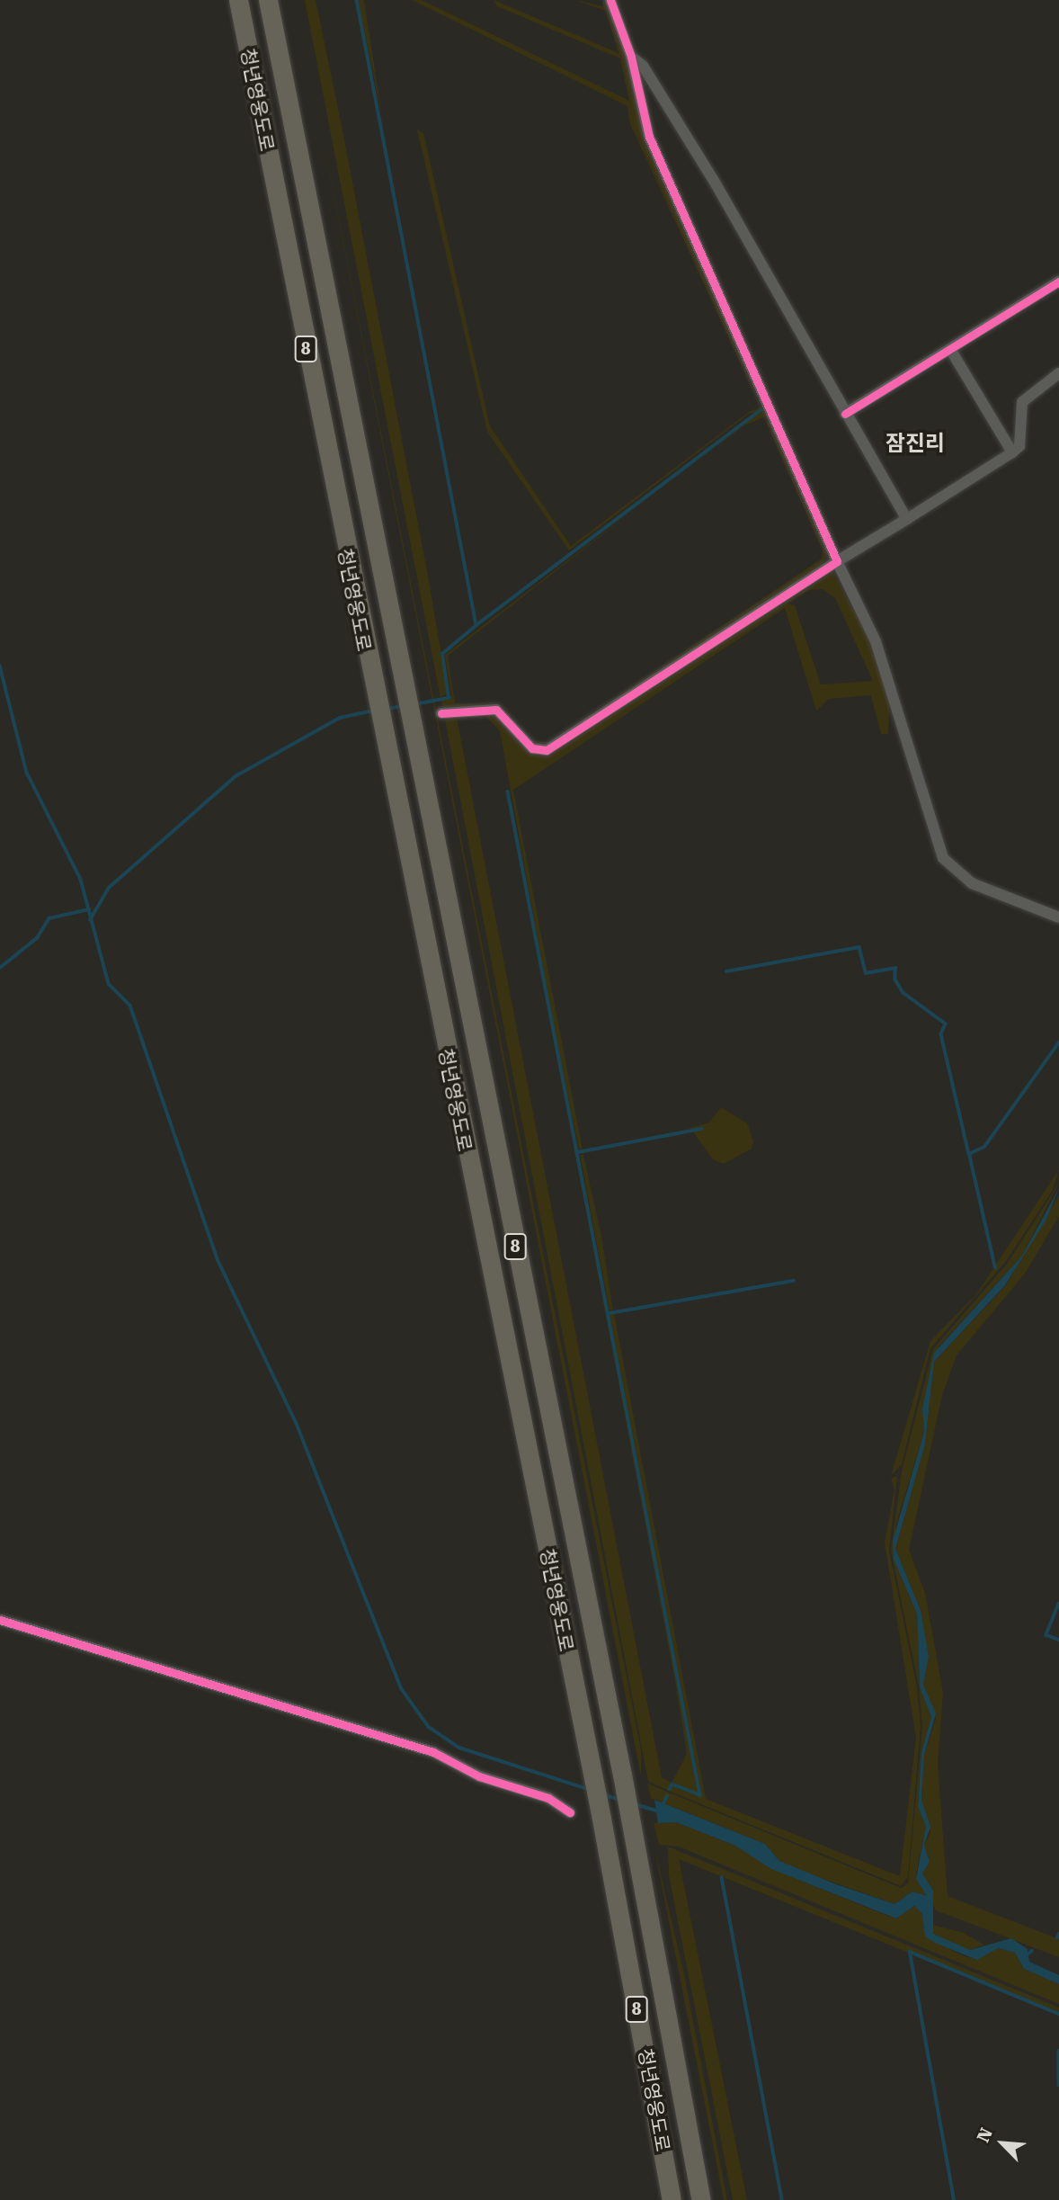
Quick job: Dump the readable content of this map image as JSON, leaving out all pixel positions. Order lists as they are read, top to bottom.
{
  "streets": {
    "highway": ["청년영웅도로", "8"]
  },
  "districts": ["잠진리"],
  "north": "top left"
}
